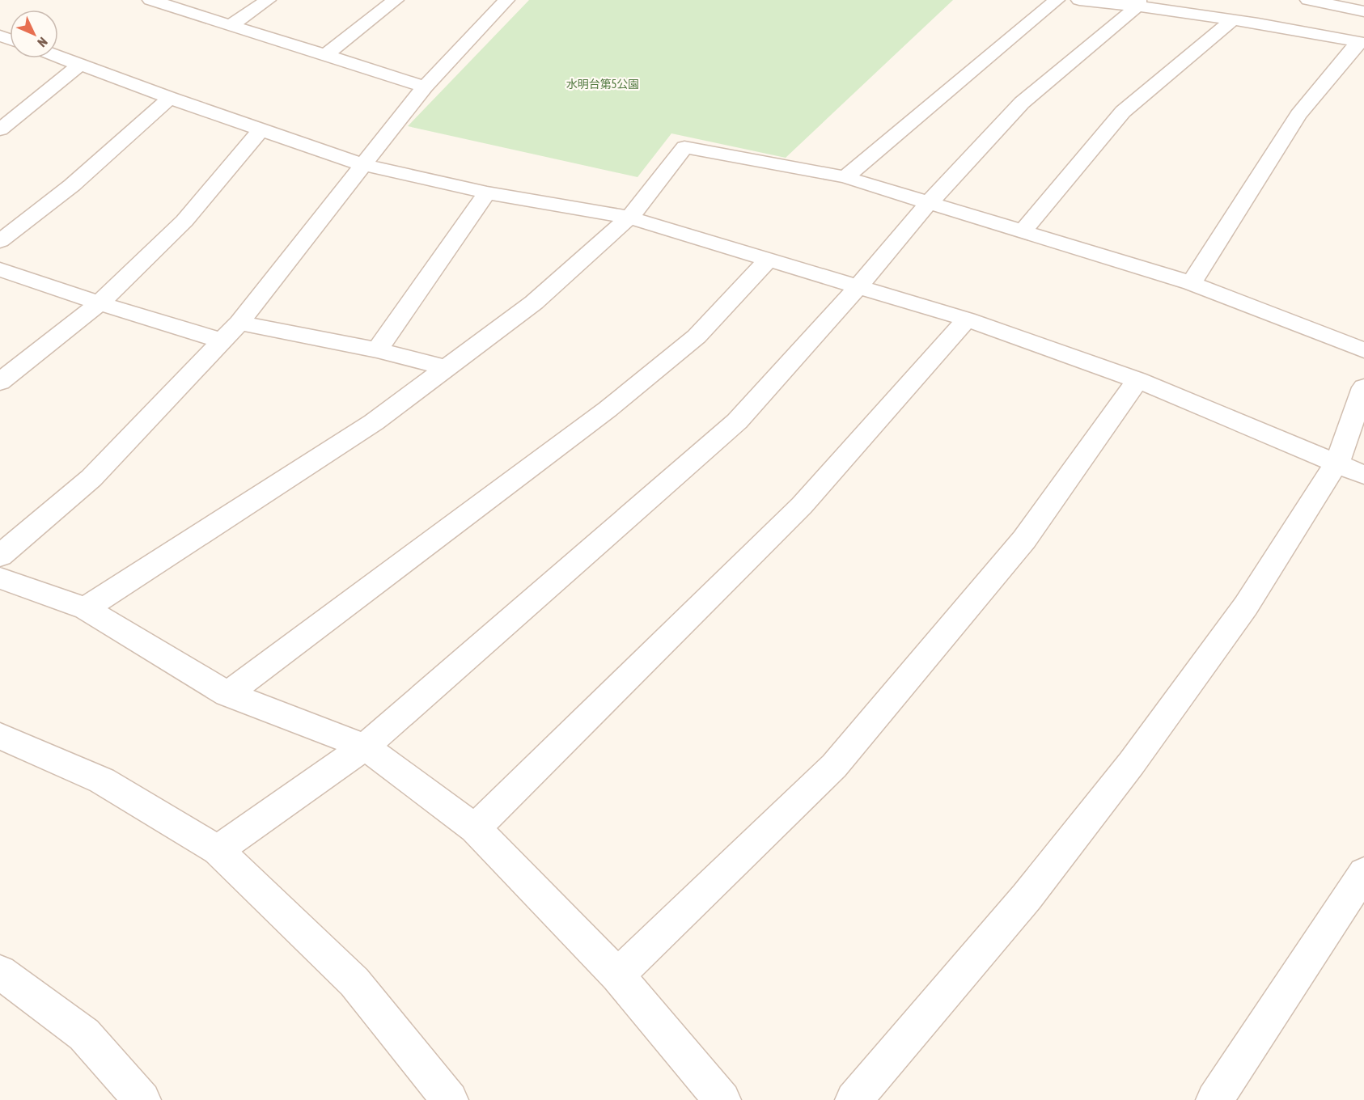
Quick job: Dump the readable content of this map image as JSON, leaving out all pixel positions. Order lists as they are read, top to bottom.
{
  "parks": ["水明台第5公園"],
  "north": "bottom right"
}
